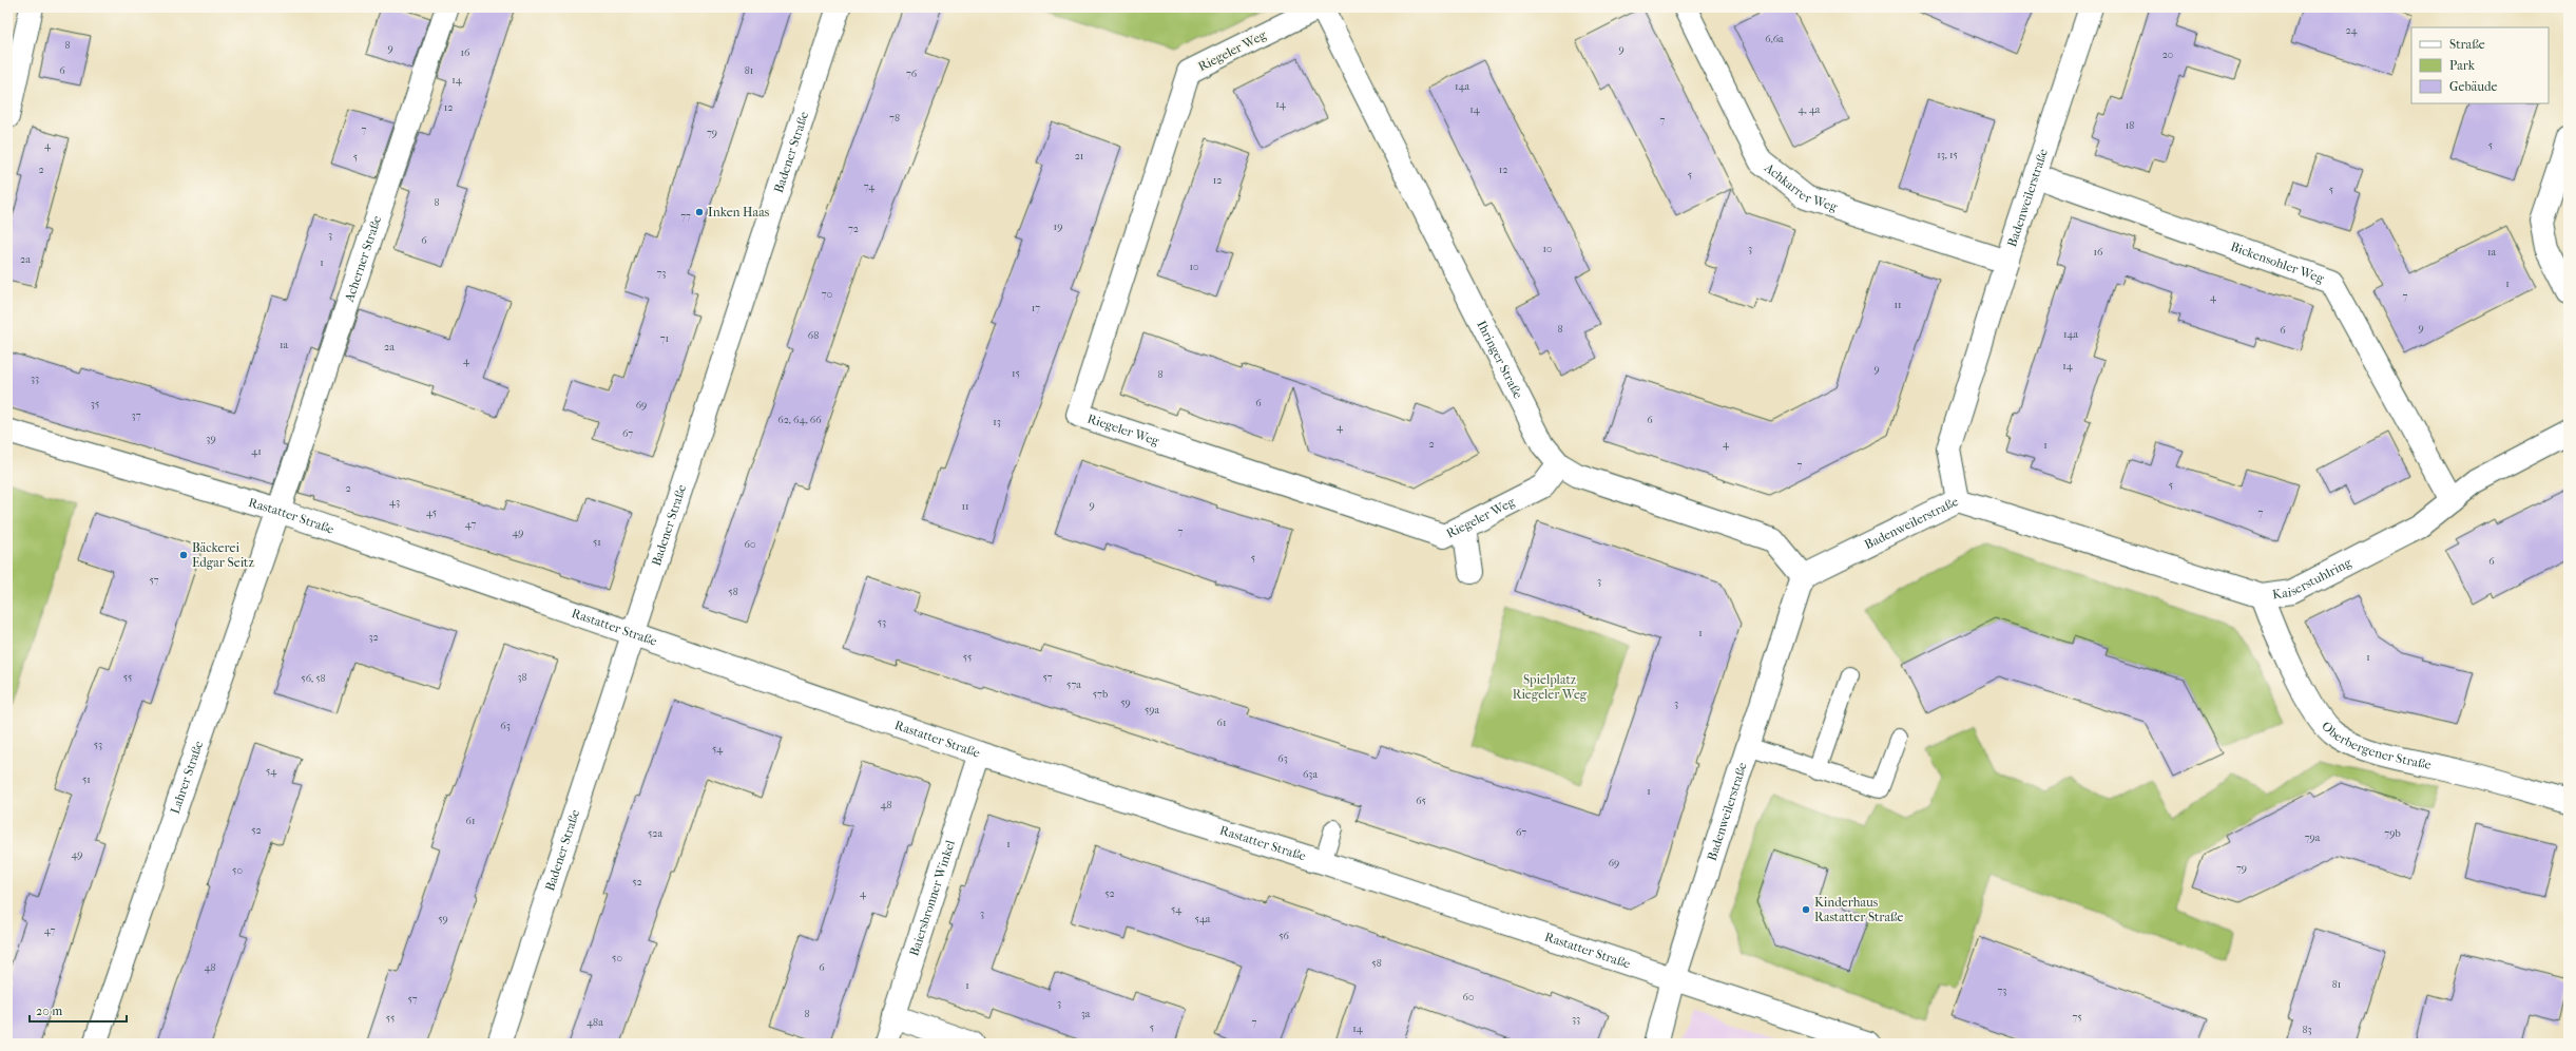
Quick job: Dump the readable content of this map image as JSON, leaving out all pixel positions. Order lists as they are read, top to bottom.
{
  "streets": {
    "street": [
      "Riegeler Weg",
      "Badener Straße",
      "Achkarrer Weg",
      "Badenweilerstraße",
      "Acherner Straße",
      "Bickensohler Weg",
      "Ihringer Straße",
      "Rastatter Straße",
      "Kaiserstuhlring",
      "Oberbergener Straße",
      "Lahrer Straße",
      "Baiersbronner Winkel"
    ]
  },
  "crossings": [
    ["Riegeler Weg", "Ihringer Straße"],
    ["Badener Straße", "Rastatter Straße"],
    ["Achkarrer Weg", "Badenweilerstraße"],
    ["Badenweilerstraße", "Bickensohler Weg"],
    ["Badenweilerstraße", "Ihringer Straße"],
    ["Badenweilerstraße", "Rastatter Straße"],
    ["Badenweilerstraße", "Kaiserstuhlring"],
    ["Acherner Straße", "Rastatter Straße"],
    ["Acherner Straße", "Lahrer Straße"],
    ["Bickensohler Weg", "Kaiserstuhlring"],
    ["Rastatter Straße", "Lahrer Straße"],
    ["Rastatter Straße", "Baiersbronner Winkel"],
    ["Kaiserstuhlring", "Oberbergener Straße"]
  ],
  "parks": ["Spielplatz Riegeler Weg"],
  "places": ["Inken Haas", "Bäckerei Edgar Seitz", "Kinderhaus Rastatter Straße"],
  "house_numbers": [
    "24",
    "6,6a",
    "8",
    "9",
    "9",
    "16",
    "20",
    "6",
    "81",
    "76",
    "14",
    "14a",
    "14",
    "12",
    "14",
    "4, 4a",
    "78",
    "7",
    "18",
    "7",
    "79",
    "4",
    "5",
    "13, 15",
    "21",
    "5",
    "2",
    "12",
    "5",
    "12",
    "74",
    "5",
    "8",
    "77",
    "19",
    "72",
    "3",
    "6",
    "10",
    "3",
    "16",
    "1a",
    "2a",
    "1",
    "10",
    "73",
    "1",
    "70",
    "7",
    "4",
    "11",
    "17",
    "9",
    "8",
    "6",
    "14a",
    "68",
    "71",
    "1a",
    "2a",
    "4",
    "14",
    "9",
    "15",
    "8",
    "33",
    "6",
    "35",
    "69",
    "37",
    "62, 64, 66",
    "6",
    "13",
    "4",
    "67",
    "39",
    "2",
    "4",
    "1",
    "41",
    "7",
    "5",
    "2",
    "43",
    "9",
    "11",
    "45",
    "7",
    "47",
    "7",
    "49",
    "51",
    "60",
    "5",
    "6",
    "57",
    "3",
    "58",
    "53",
    "1",
    "32",
    "55",
    "1",
    "55",
    "38",
    "57",
    "56, 58",
    "57a",
    "57b",
    "59",
    "3",
    "59a",
    "61",
    "63",
    "53",
    "54",
    "63",
    "54",
    "63a",
    "51",
    "1",
    "65",
    "48",
    "61",
    "52",
    "67",
    "52a",
    "79b",
    "79a",
    "1",
    "49",
    "69",
    "79",
    "50",
    "52",
    "4",
    "52",
    "54",
    "3",
    "59",
    "54a",
    "47",
    "56",
    "50",
    "58",
    "48",
    "6",
    "81",
    "1",
    "73",
    "60",
    "57",
    "3",
    "8",
    "3a",
    "75",
    "55",
    "33",
    "48a",
    "7",
    "5",
    "14",
    "83"
  ],
  "legend": ["Straße", "Park", "Gebäude"],
  "scale_bar": "20 m"
}
